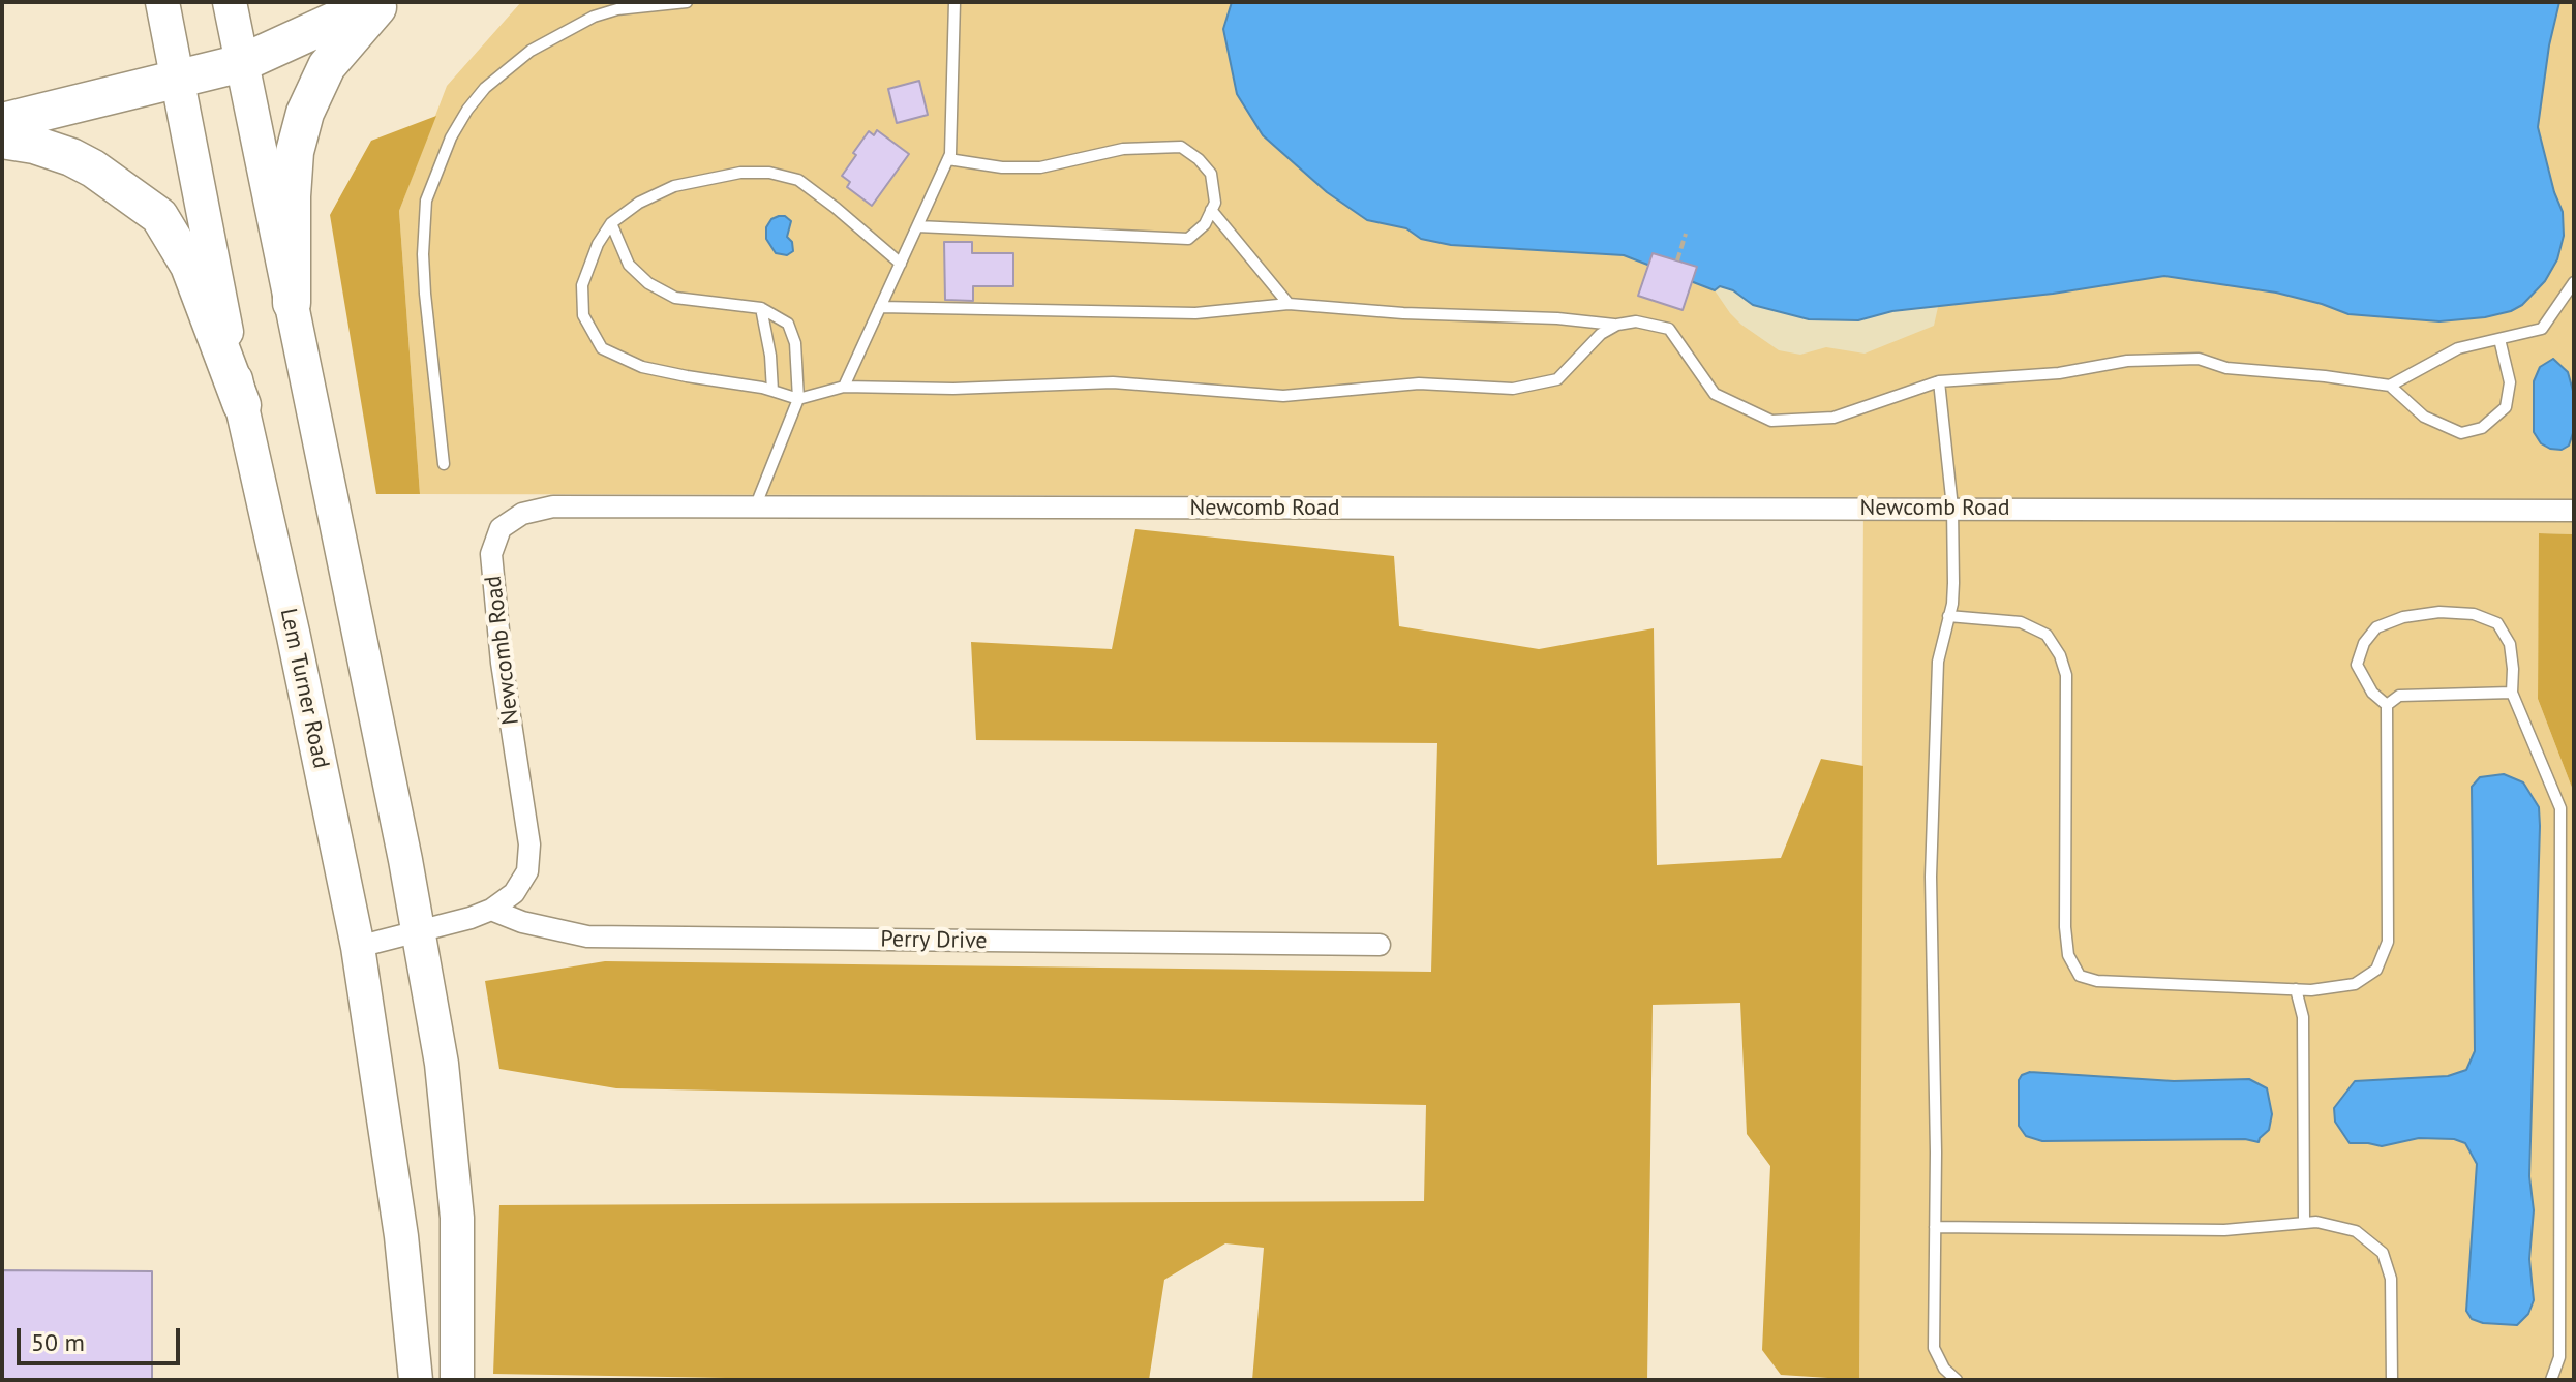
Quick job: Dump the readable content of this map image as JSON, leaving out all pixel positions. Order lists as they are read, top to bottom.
{
  "streets": {
    "main road": ["Lem Turner Road"],
    "street": ["Newcomb Road", "Perry Drive"]
  },
  "crossings": [
    ["Newcomb Road", "Lem Turner Road"],
    ["Newcomb Road", "Perry Drive"]
  ],
  "scale_bar": "50 m"
}
